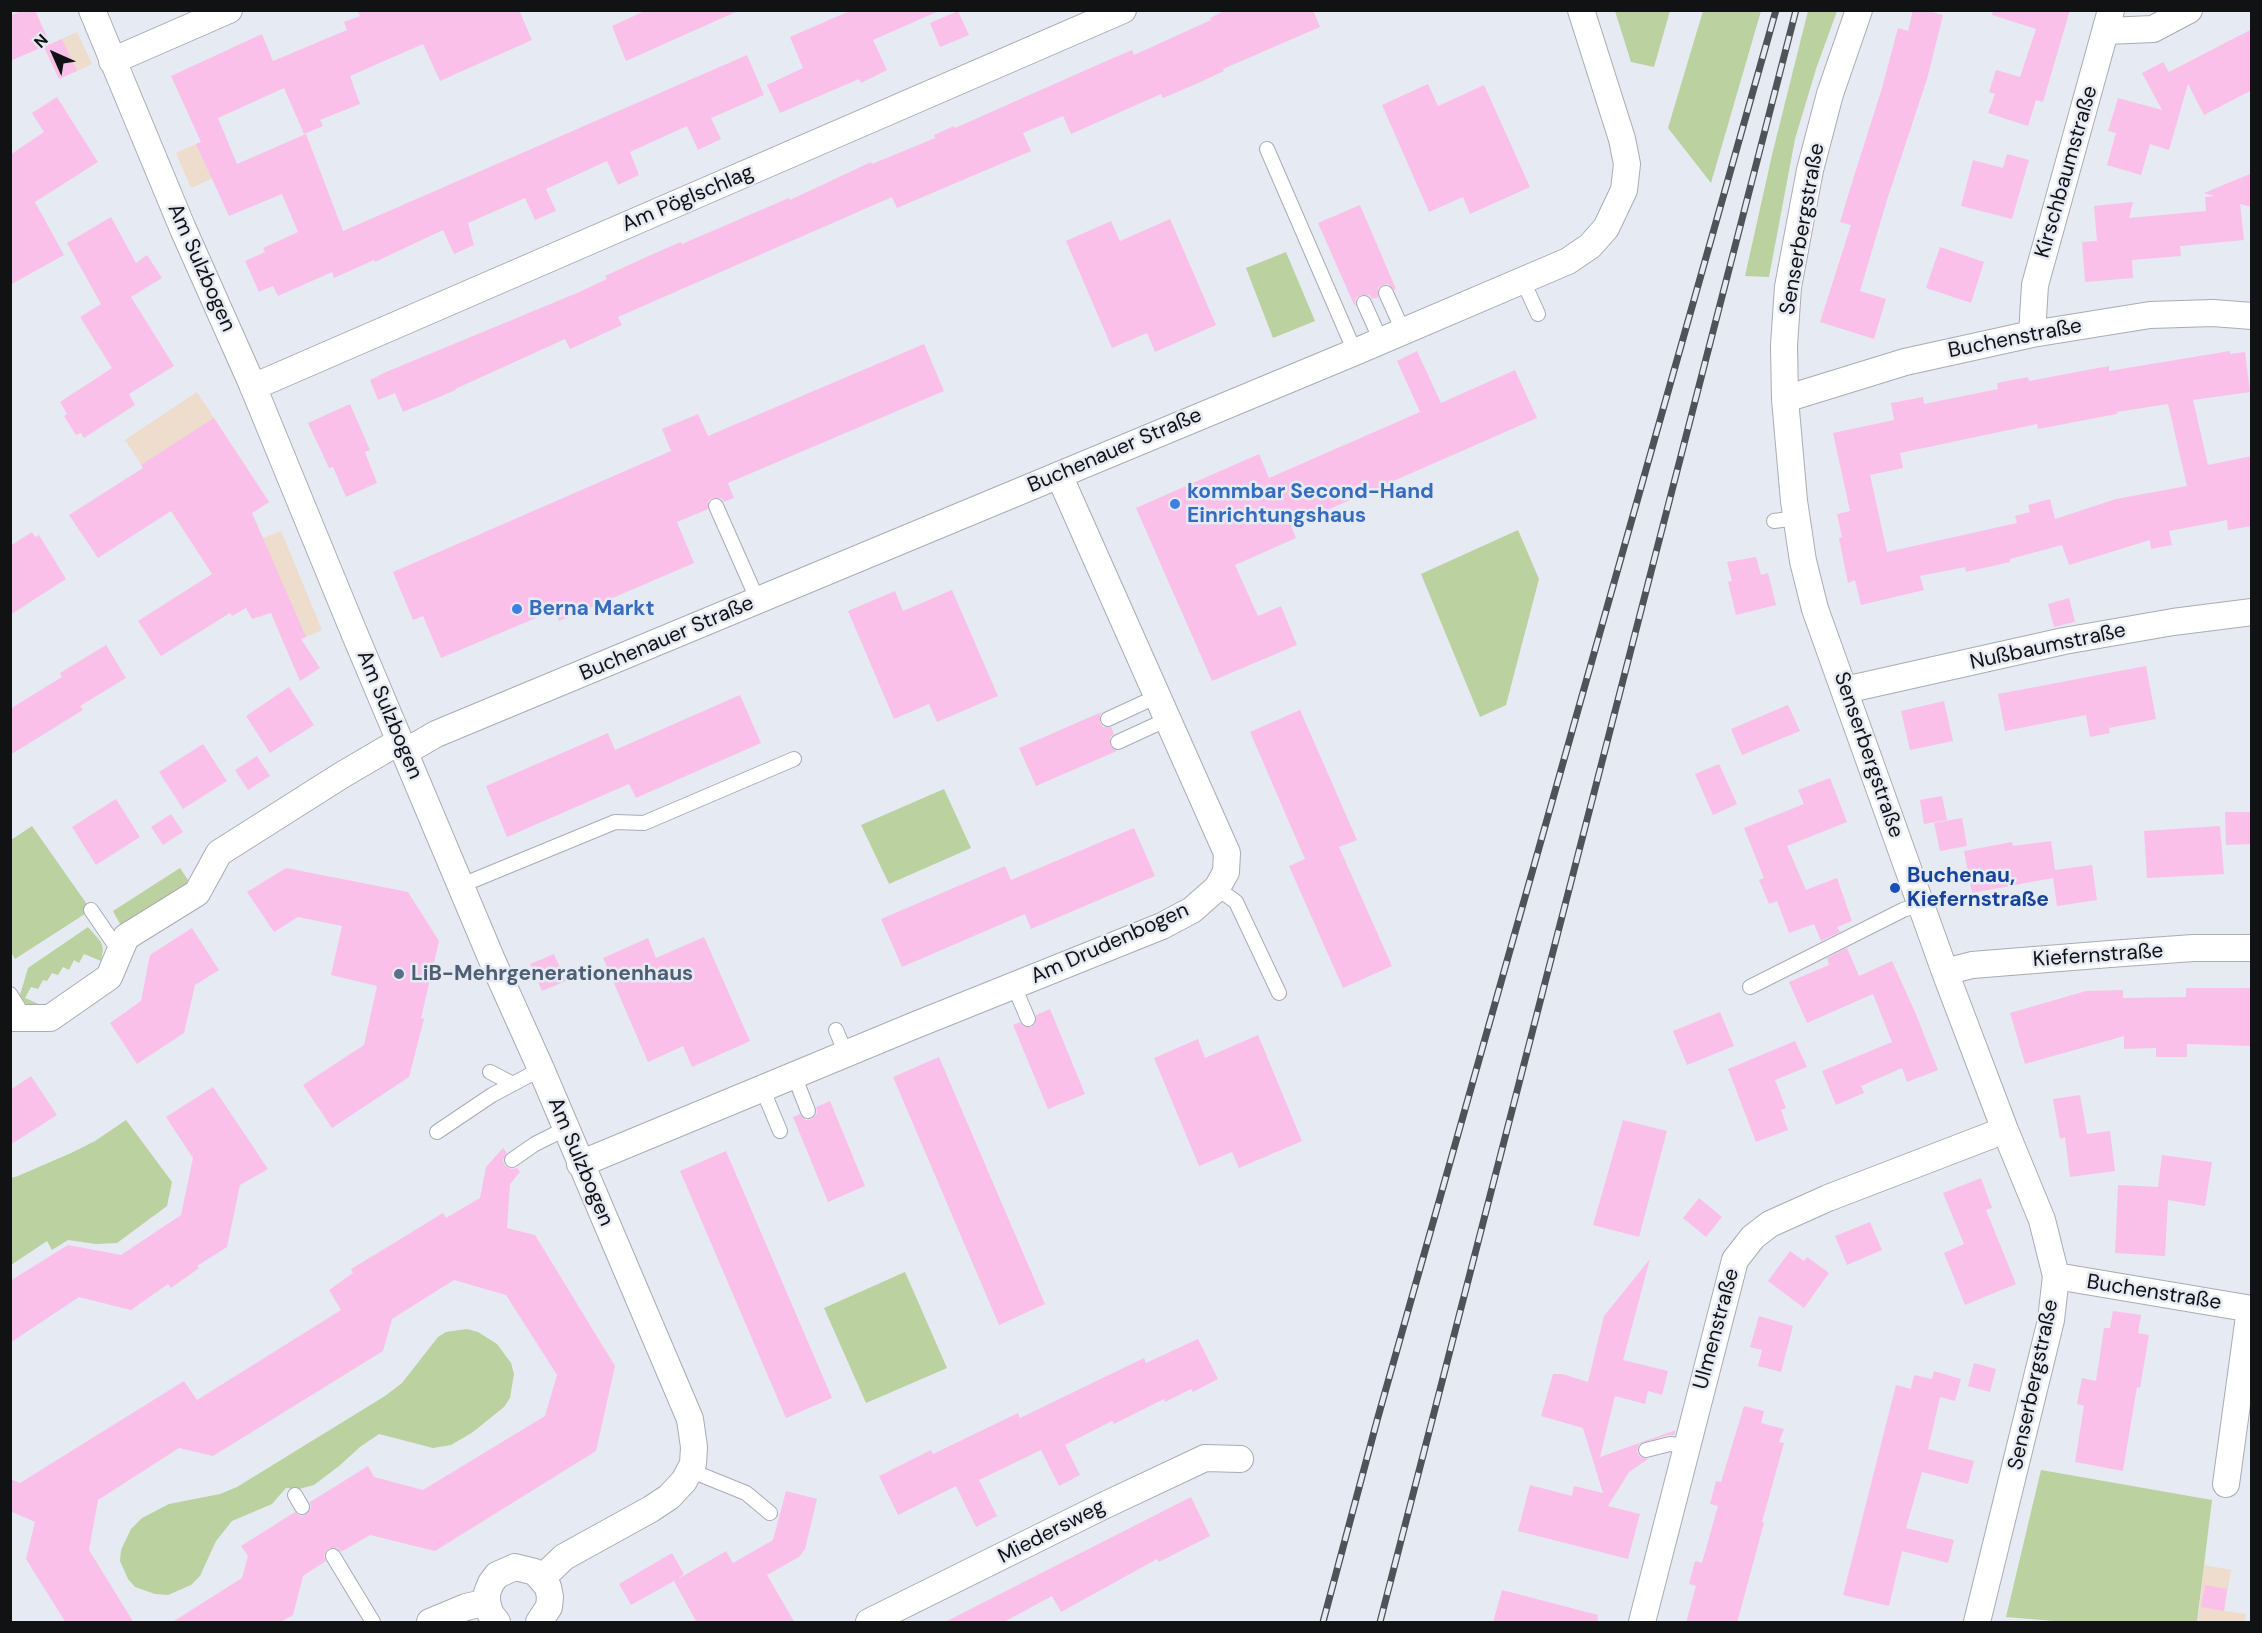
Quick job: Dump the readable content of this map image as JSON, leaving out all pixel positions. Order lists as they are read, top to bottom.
{
  "streets": {
    "street": [
      "Kirschbaumstraße",
      "Am Pöglschlag",
      "Senserbergstraße",
      "Am Sulzbogen",
      "Buchenstraße",
      "Buchenauer Straße",
      "Nußbaumstraße",
      "Am Drudenbogen",
      "Kiefernstraße",
      "Ulmenstraße",
      "Miedersweg"
    ]
  },
  "crossings": [
    ["Kirschbaumstraße", "Buchenstraße"],
    ["Am Pöglschlag", "Am Sulzbogen"],
    ["Senserbergstraße", "Buchenstraße"],
    ["Senserbergstraße", "Nußbaumstraße"],
    ["Senserbergstraße", "Kiefernstraße"],
    ["Senserbergstraße", "Ulmenstraße"],
    ["Am Sulzbogen", "Buchenauer Straße"],
    ["Am Sulzbogen", "Am Drudenbogen"],
    ["Buchenauer Straße", "Am Drudenbogen"]
  ],
  "places": [
    "kommbar Second-Hand Einrichtungshaus",
    "Berna Markt",
    "Buchenau, Kiefernstraße",
    "LiB-Mehrgenerationenhaus"
  ],
  "north": "top left"
}
